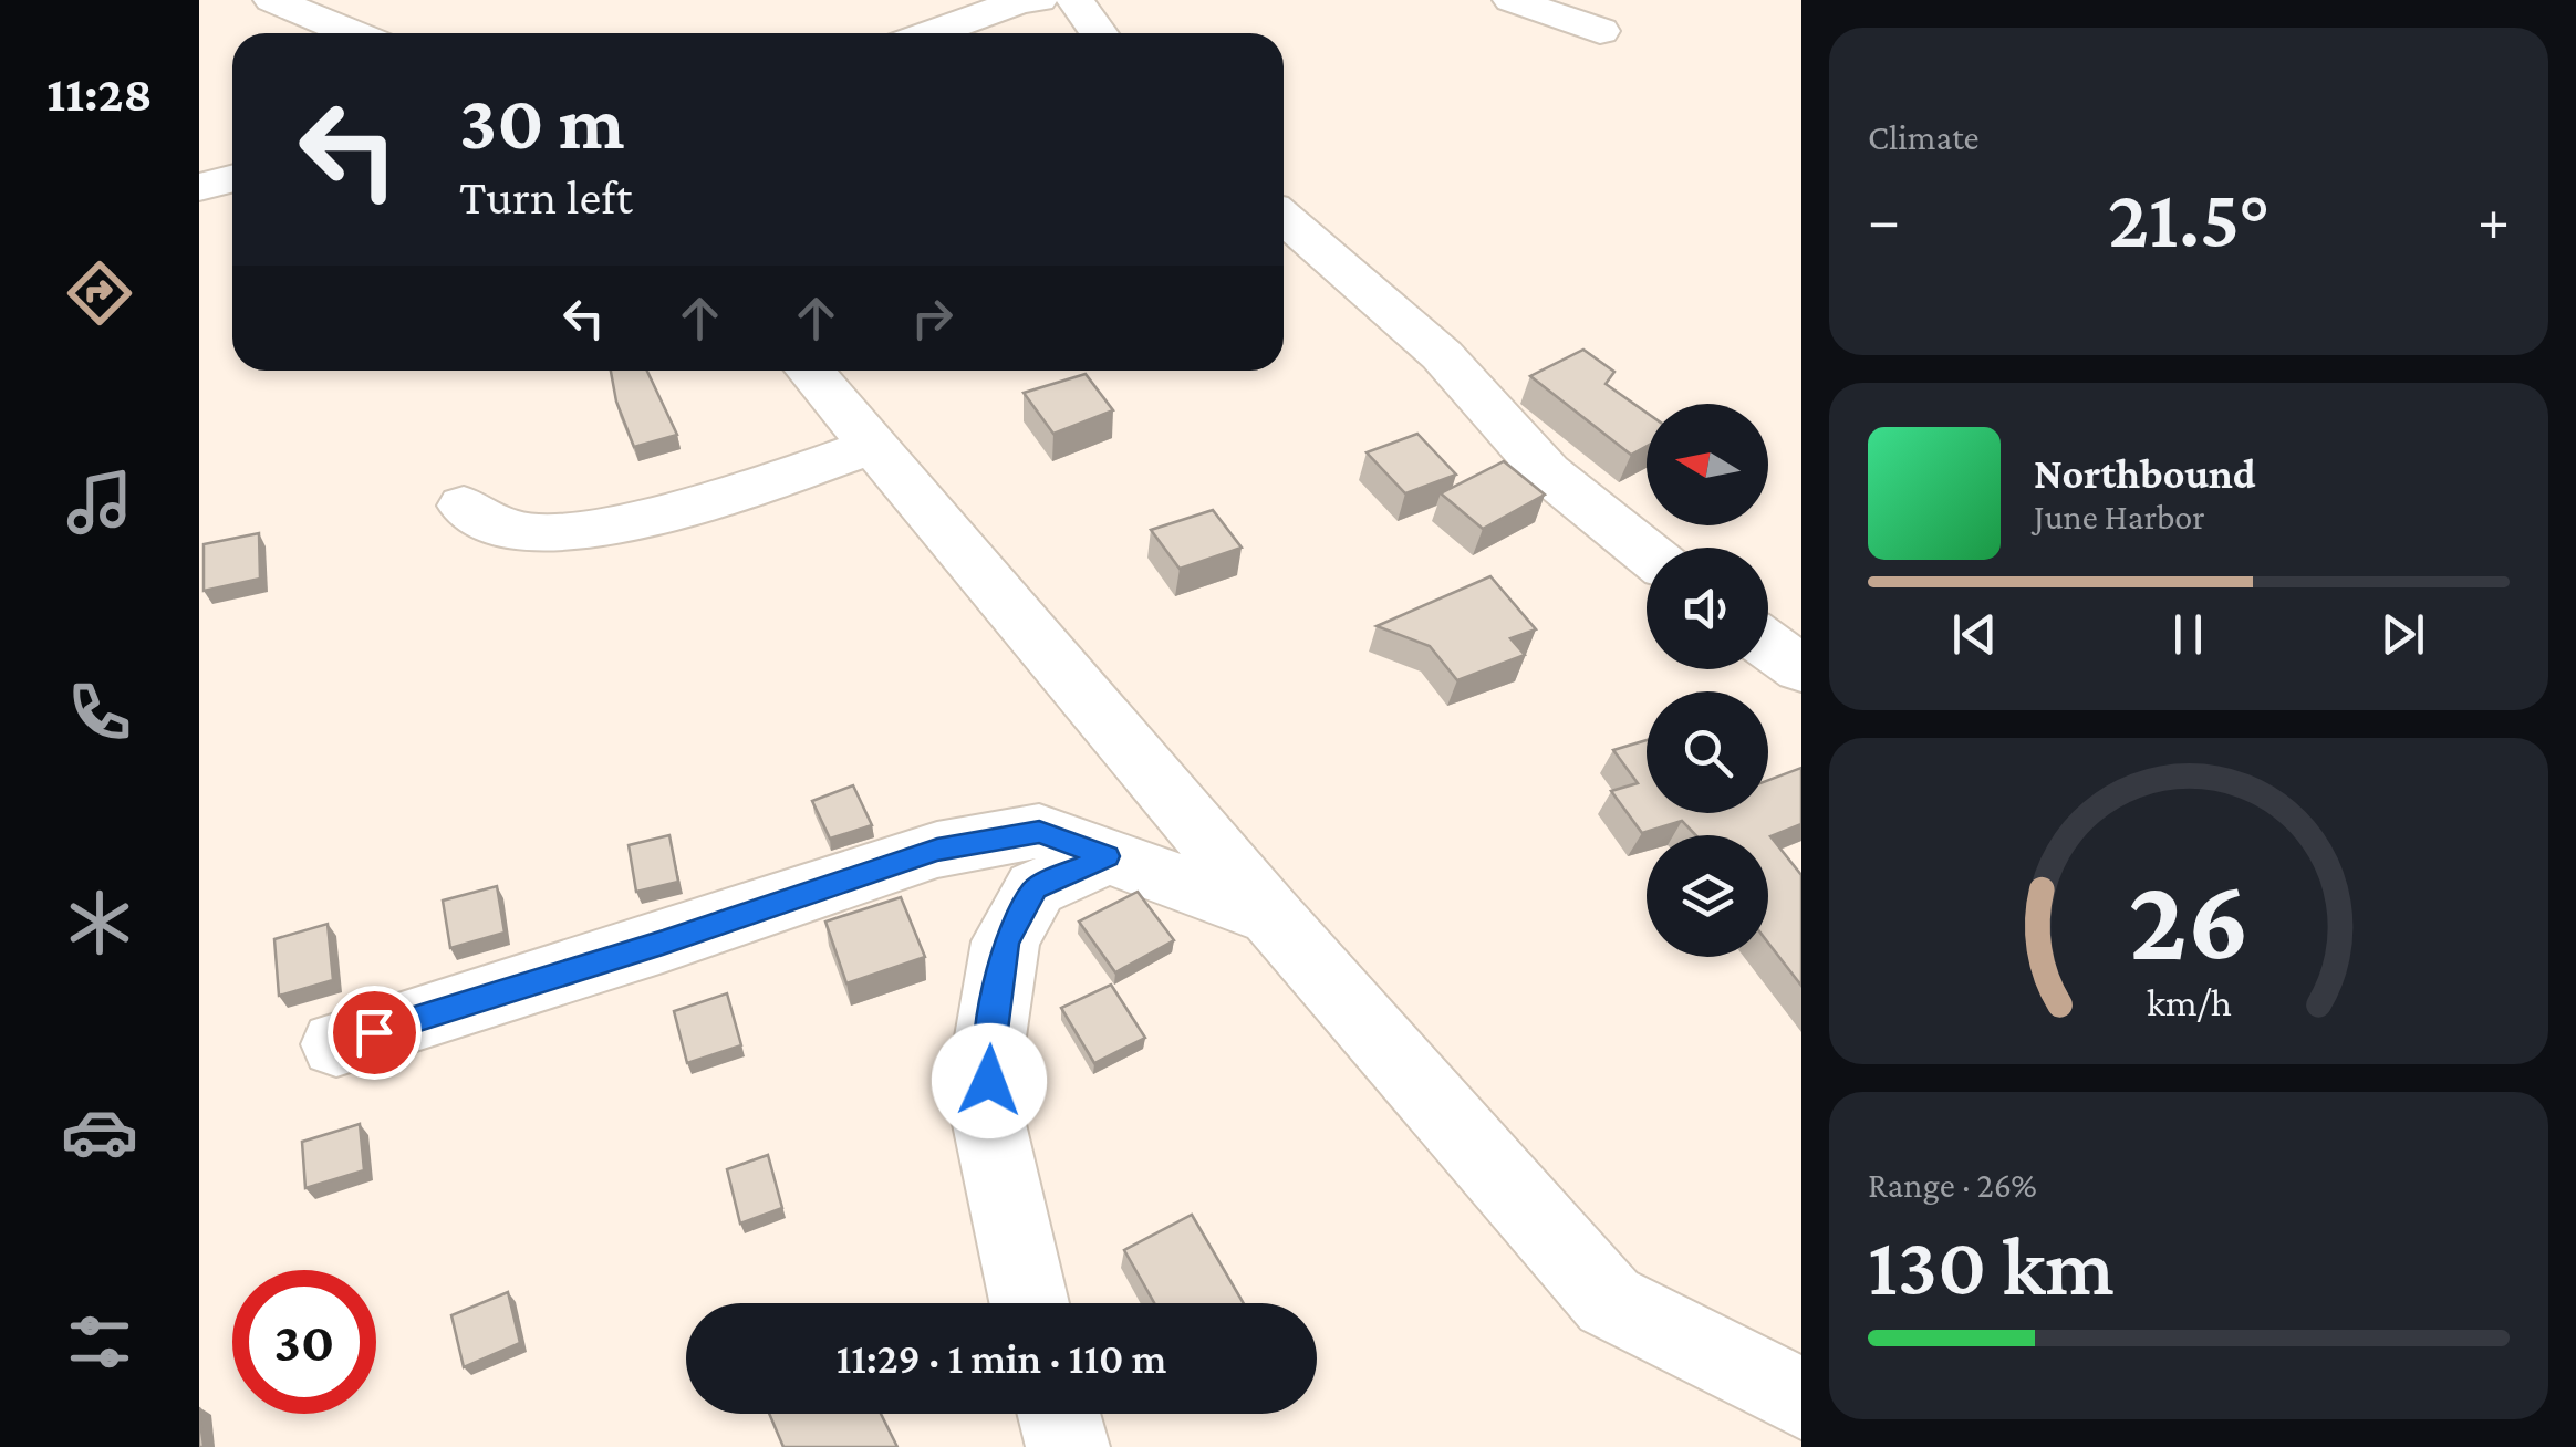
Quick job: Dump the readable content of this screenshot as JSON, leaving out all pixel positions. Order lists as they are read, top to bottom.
{
  "north": "left",
  "page": {
    "tabs": "11:28",
    "tile": [
      "Climate",
      ["Range · 26%", "130 km"]
    ],
    "turn": ["30 m", "Turn left"],
    "heat": ["−", "21.5°", "+"],
    "song": ["Northbound", "June Harbor"],
    "limit": "30",
    "trip": "11:29 · 1 min · 110 m",
    "gauge": ["26", "km/h"]
  }
}
